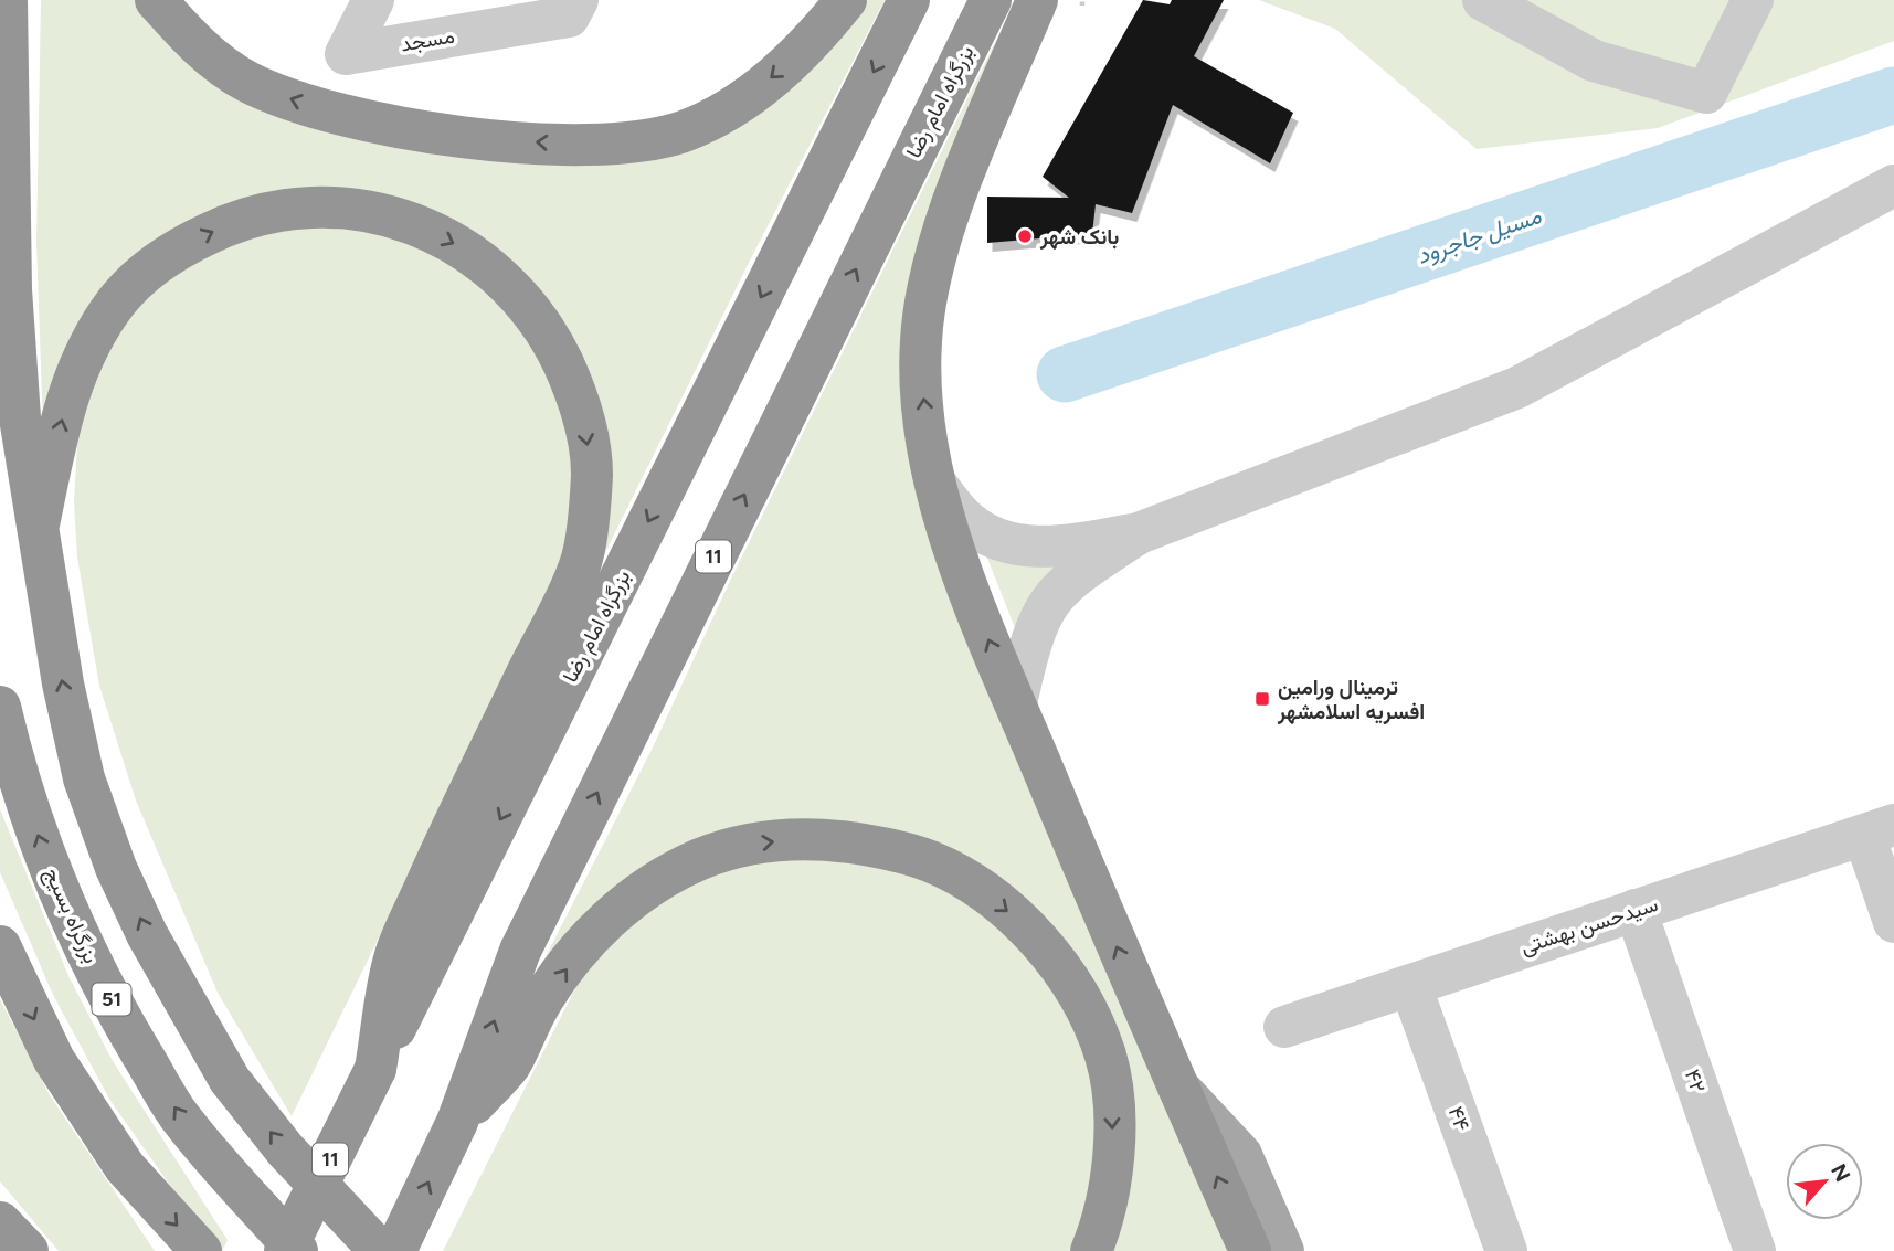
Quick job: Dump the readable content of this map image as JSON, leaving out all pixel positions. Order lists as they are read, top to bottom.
{
  "streets": {
    "highway": [
      "بزرگراه امام رضا",
      "11",
      "بزرگراه بسیج",
      "51"
    ],
    "street": [
      "مسجد",
      "سیدحسن بهشتی",
      "۴۲",
      "۴۴"
    ]
  },
  "crossings": [
    ["سیدحسن بهشتی", "۴۲"],
    ["سیدحسن بهشتی", "۴۴"]
  ],
  "water": ["مسیل جاجرود"],
  "places": {
    "other": ["بانک شهر"],
    "transit": ["ترمینال ورامین افسریه اسلامشهر"]
  },
  "north": "top right"
}
